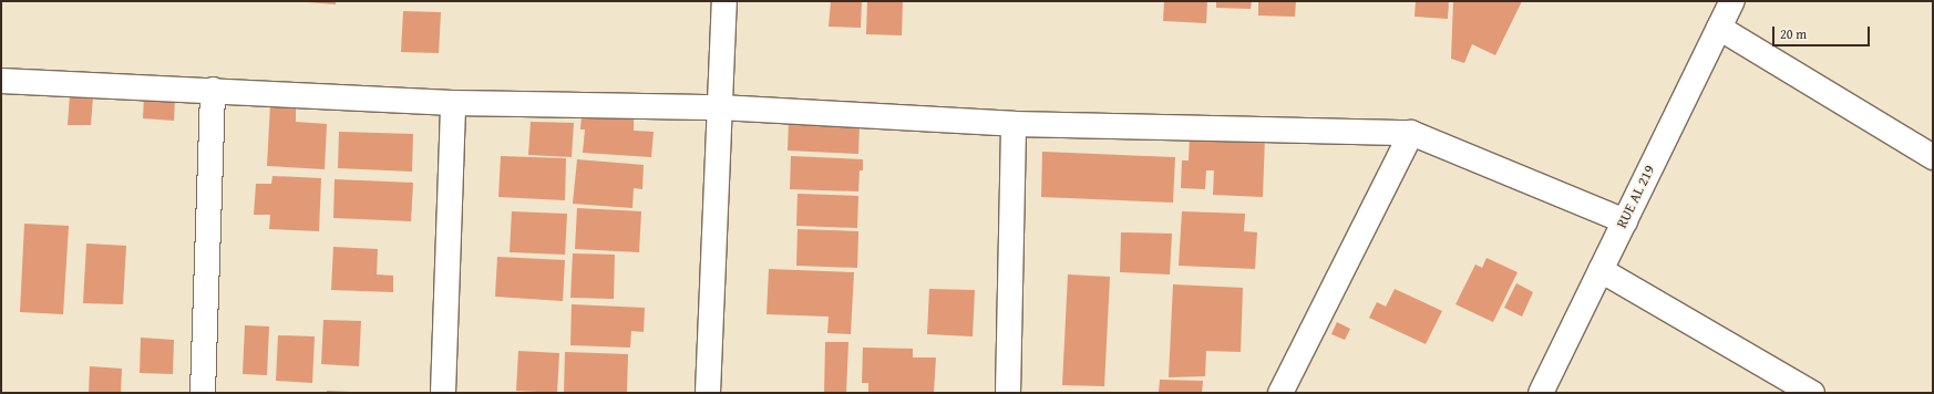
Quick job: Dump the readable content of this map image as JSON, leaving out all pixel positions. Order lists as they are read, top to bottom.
{
  "streets": {
    "street": ["RUE AL 219"]
  },
  "scale_bar": "20 m"
}
